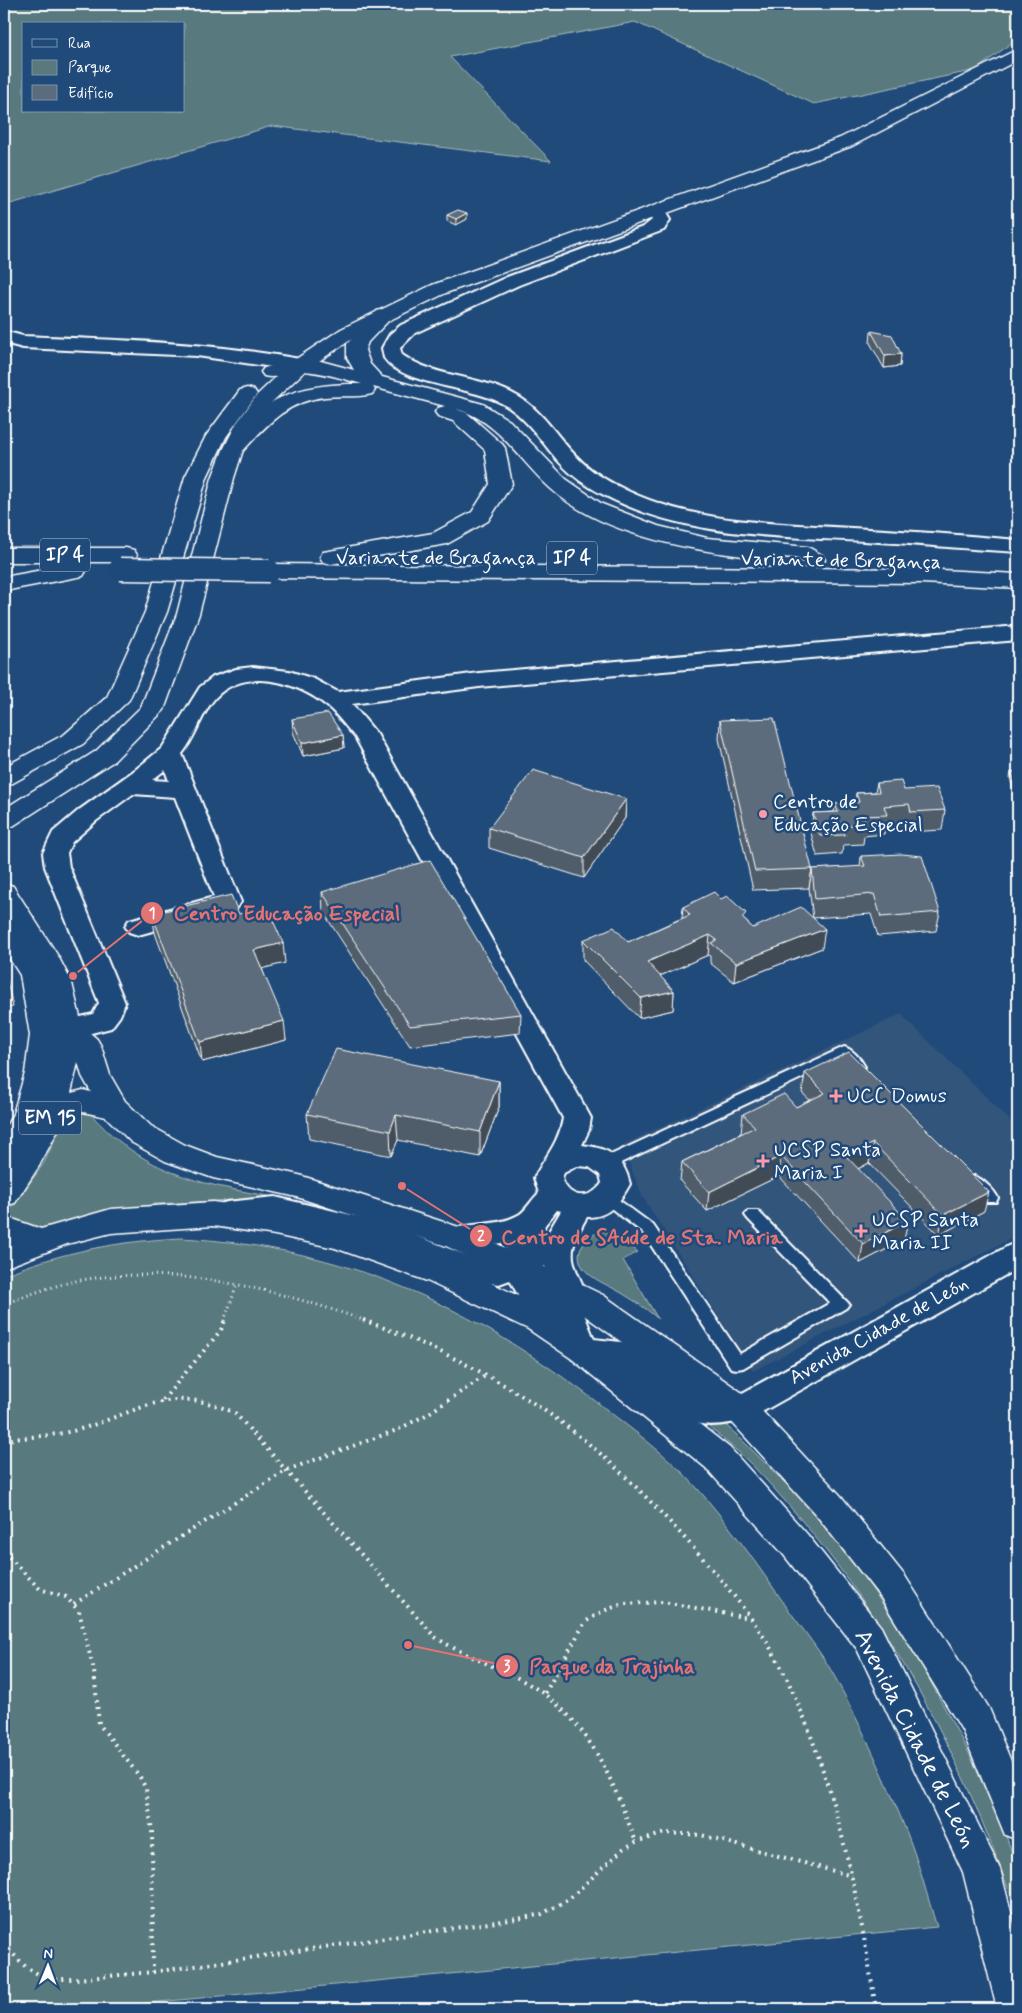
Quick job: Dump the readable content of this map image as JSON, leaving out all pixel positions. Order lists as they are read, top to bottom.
{
  "streets": {
    "main road": [
      "IP 4",
      "Variante de Bragança",
      "EM 15",
      "Avenida Cidade de León"
    ]
  },
  "crossings": [
    ["IP 4", "Variante de Bragança"]
  ],
  "places": {
    "other": [
      "Centro de Educação Especial",
      "Centro Educação Especial",
      "Centro de SAúde de Sta. Maria",
      "Parque da Trajinha"
    ],
    "health": ["UCC Domus", "UCSP Santa Maria I", "UCSP Santa Maria II"]
  },
  "legend": ["Rua", "Parque", "Edifício"],
  "north": "top"
}
